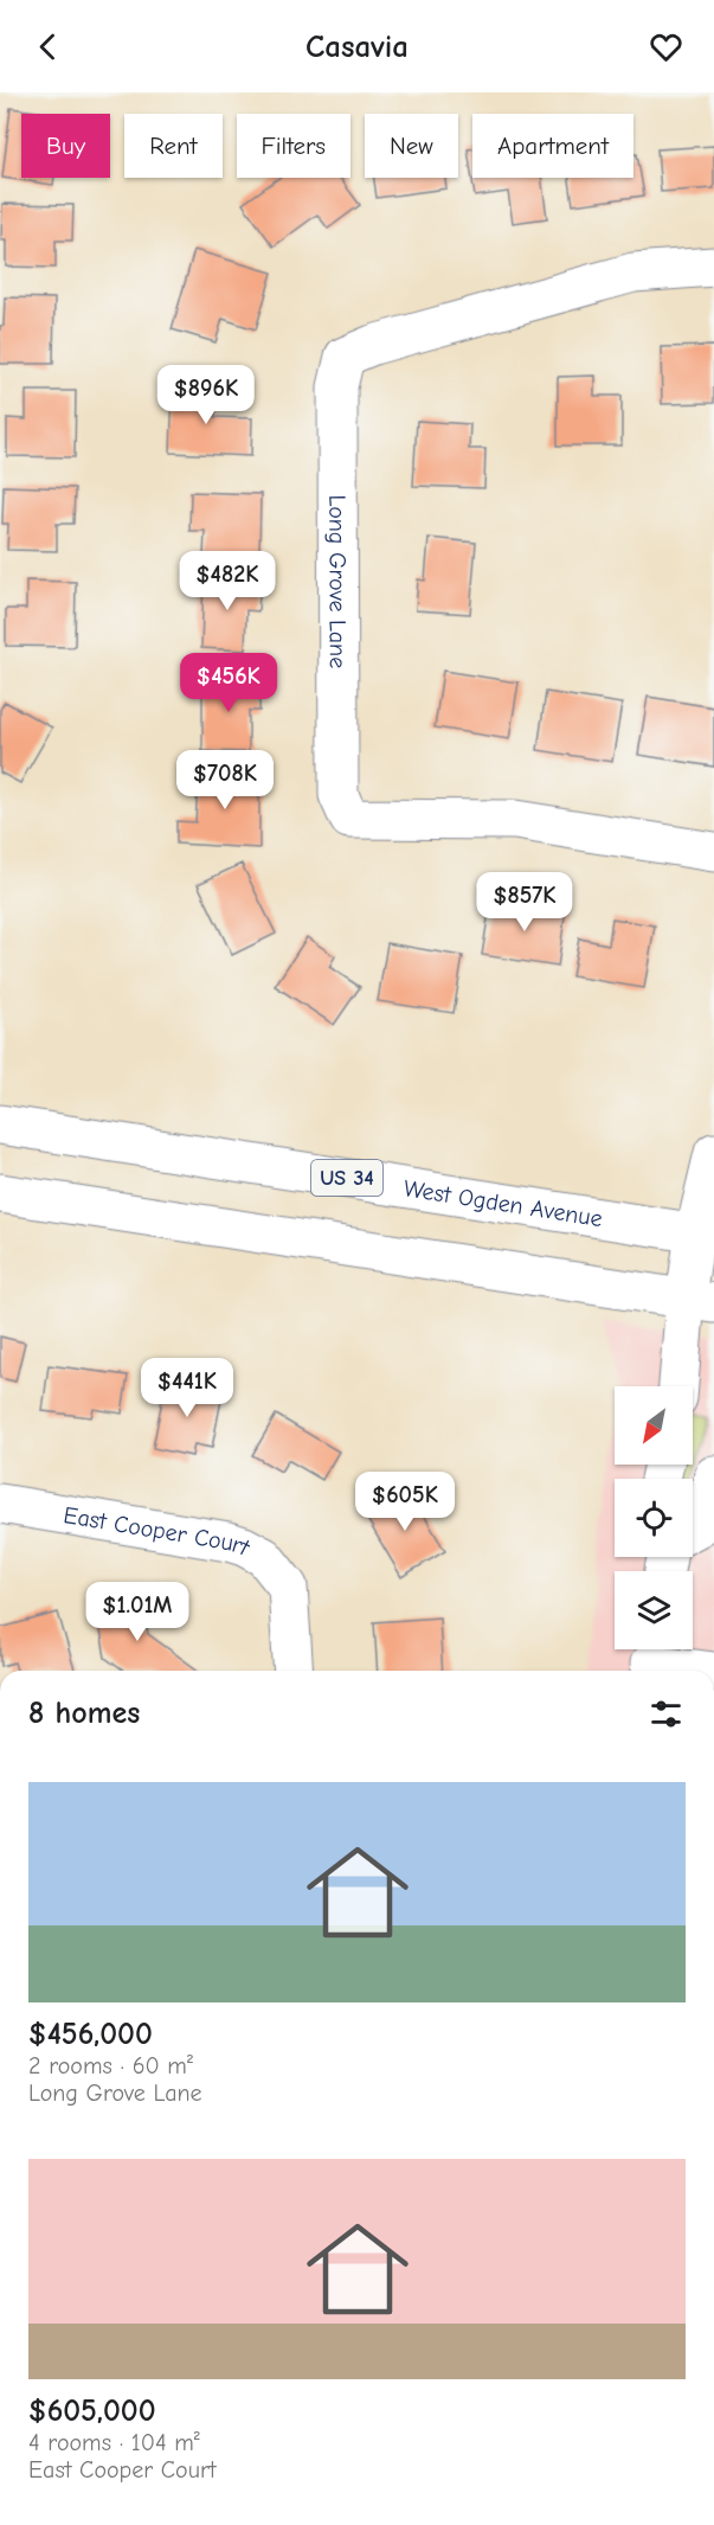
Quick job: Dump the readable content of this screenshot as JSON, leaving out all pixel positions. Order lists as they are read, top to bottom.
{
  "streets": {
    "street": [
      "Long Grove Lane",
      "US 34",
      "West Ogden Avenue",
      "East Cooper Court"
    ]
  },
  "north": "bottom left",
  "page": {
    "header": "Casavia",
    "chip": [
      "Buy",
      "Rent",
      "Filters",
      "New",
      "Apartment"
    ],
    "price": [
      "$896K",
      "$482K",
      "$456K",
      "$708K",
      "$857K",
      "$441K",
      "$605K",
      "$1.01M"
    ],
    "heading": "8 homes",
    "list": [
      {
        "name": "$456,000",
        "note": "2 rooms · 60 m² · Long Grove Lane"
      },
      {
        "name": "$605,000",
        "note": "4 rooms · 104 m² · East Cooper Court"
      }
    ]
  }
}
